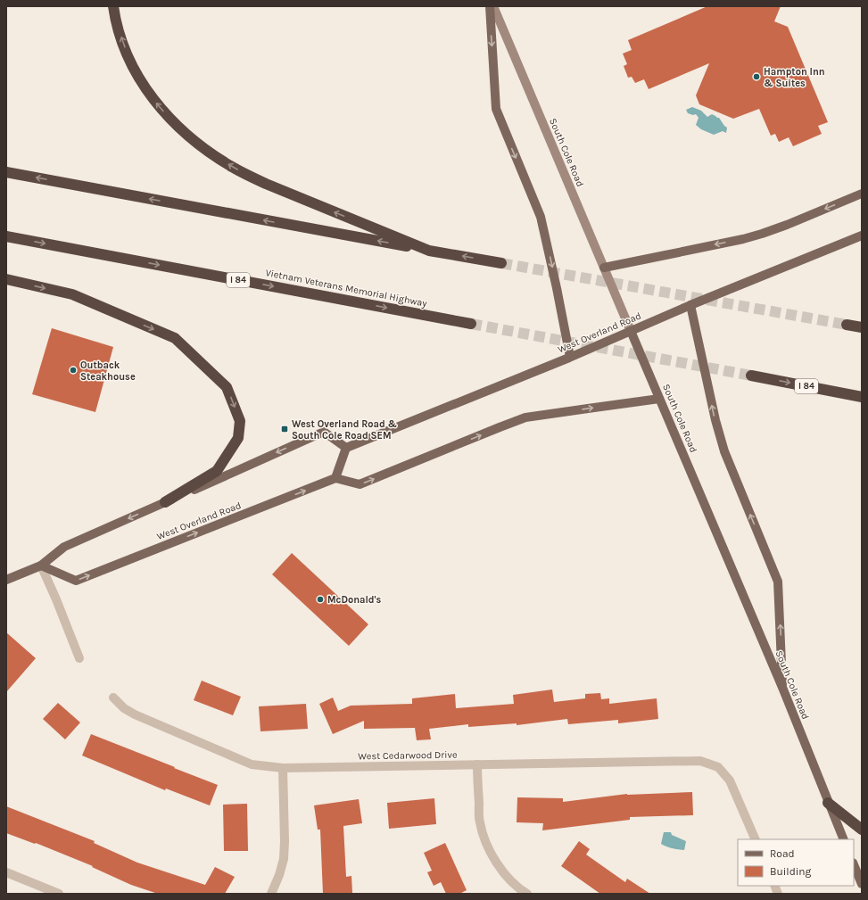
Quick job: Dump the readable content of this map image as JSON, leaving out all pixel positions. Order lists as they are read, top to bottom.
{
  "streets": {
    "highway": ["I 84", "Vietnam Veterans Memorial Highway"],
    "main road": ["South Cole Road", "West Overland Road"],
    "street": ["West Cedarwood Drive"]
  },
  "crossings": [
    ["South Cole Road", "West Overland Road"]
  ],
  "places": {
    "other": ["Hampton Inn & Suites", "Outback Steakhouse", "McDonald's"],
    "transit": ["West Overland Road & South Cole Road SEM"]
  },
  "legend": ["Road", "Building"]
}
